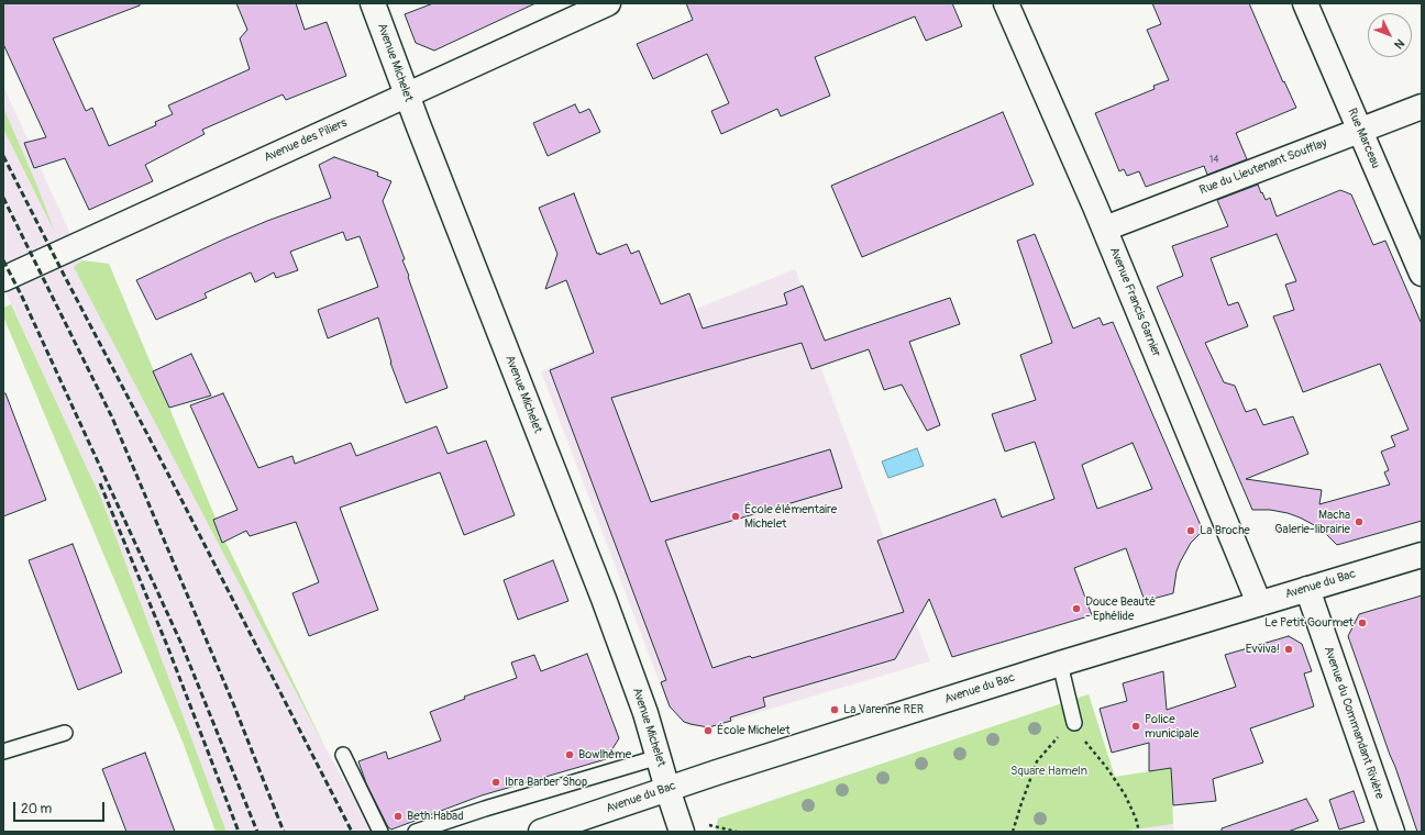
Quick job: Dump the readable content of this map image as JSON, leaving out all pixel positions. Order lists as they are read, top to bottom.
{
  "streets": {
    "street": [
      "Avenue Michelet",
      "Rue Marceau",
      "Avenue des Piliers",
      "Rue du Lieutenant Soufflay",
      "Avenue Francis Garnier",
      "Avenue du Bac",
      "Avenue du Commandant Rivière"
    ]
  },
  "crossings": [
    ["Avenue Michelet", "Avenue des Piliers"],
    ["Avenue Michelet", "Avenue du Bac"],
    ["Rue Marceau", "Rue du Lieutenant Soufflay"],
    ["Rue du Lieutenant Soufflay", "Avenue Francis Garnier"],
    ["Avenue Francis Garnier", "Avenue du Bac"],
    ["Avenue du Bac", "Avenue du Commandant Rivière"]
  ],
  "parks": ["Square Hameln"],
  "places": [
    "École élémentaire Michelet",
    "Macha Galerie-librairie",
    "La Broche",
    "Douce Beauté - Ephélide",
    "Le Petit Gourmet",
    "Evviva!",
    "La Varenne RER",
    "Police municipale",
    "École Michelet",
    "Bowlhème",
    "Ibra Barber Shop",
    "Beth Habad"
  ],
  "house_numbers": ["14"],
  "scale_bar": "20 m",
  "north": "bottom right"
}
